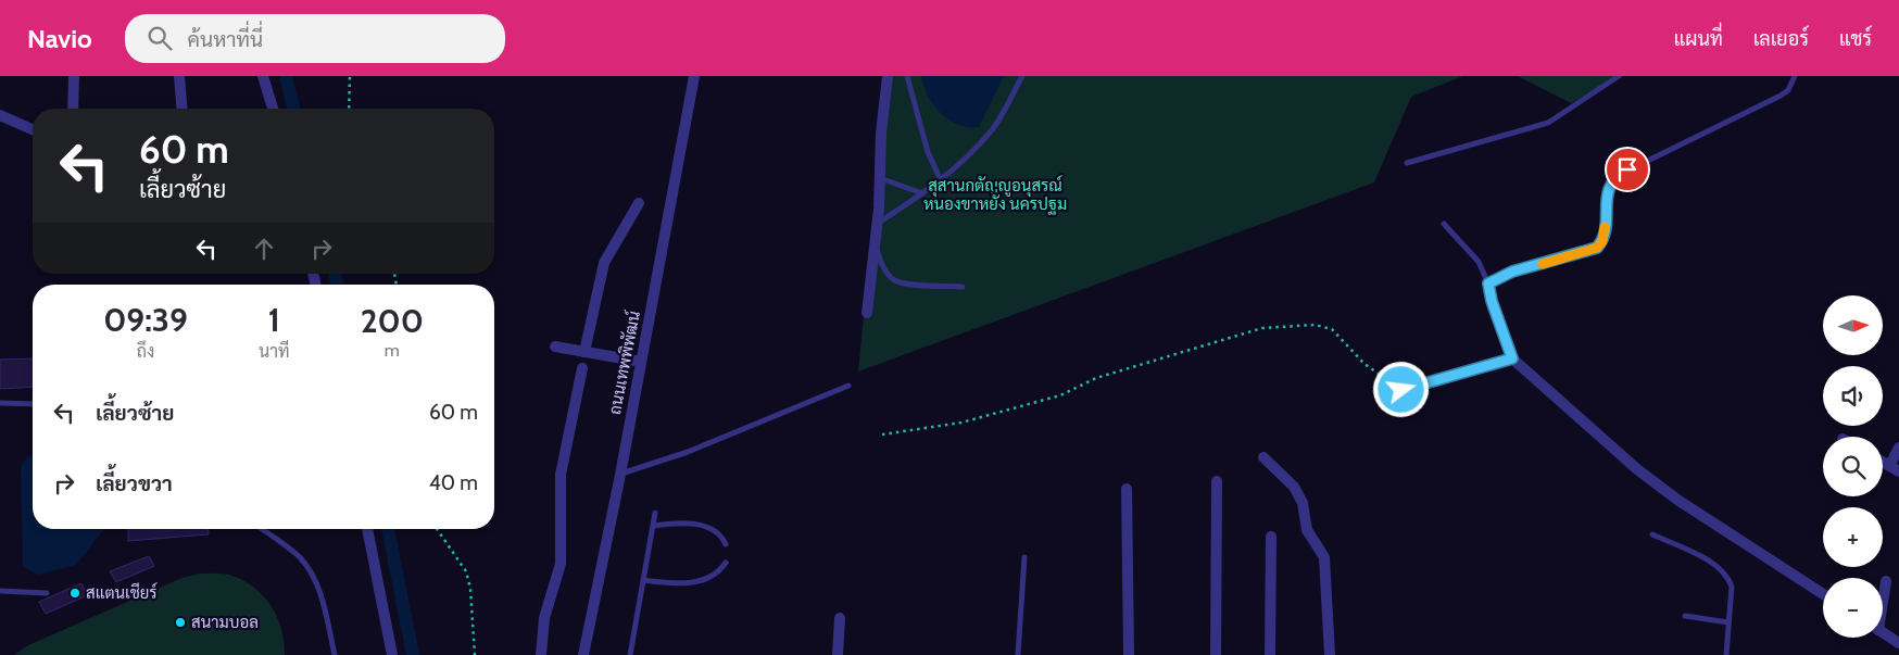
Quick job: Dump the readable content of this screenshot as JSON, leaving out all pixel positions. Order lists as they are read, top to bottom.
{
  "streets": {
    "street": ["ถนนเทพพิพัฒน์"]
  },
  "parks": ["สุสานกตัญญูอนุสรณ์ หนองขาหยั่ง นครปฐม"],
  "places": ["สแตนเชียร์", "สนามบอล"],
  "north": "right",
  "page": {
    "header": "Navio",
    "search": "ค้นหาที่นี่",
    "nav": ["แผนที่", "เลเยอร์", "แชร์"],
    "turn": ["60 m", "เลี้ยวซ้าย"],
    "eta": [
      "09:39",
      "ถึง",
      "1",
      "นาที",
      "200",
      "m"
    ],
    "map_buttons": ["+", "−"],
    "list": [
      {
        "name": "เลี้ยวซ้าย",
        "value": "60 m"
      },
      {
        "name": "เลี้ยวขวา",
        "value": "40 m"
      }
    ]
  }
}
